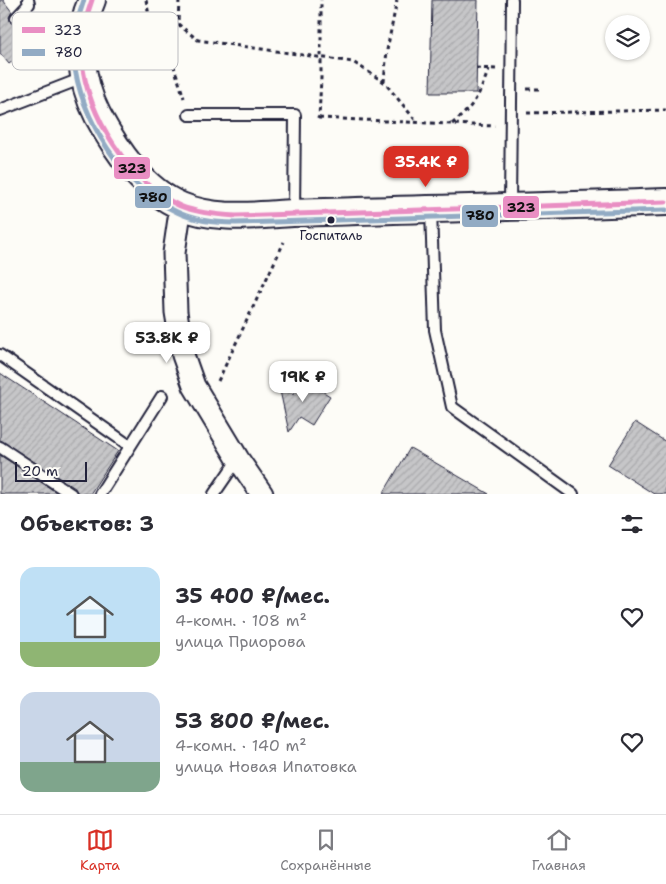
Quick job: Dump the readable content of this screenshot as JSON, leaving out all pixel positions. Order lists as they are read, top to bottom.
{
  "places": ["Госпиталь"],
  "lines": ["transit line 323", "transit line 780"],
  "legend": ["323", "780"],
  "scale_bar": "20 m",
  "page": {
    "price": ["35.4K ₽", "53.8K ₽", "19K ₽"],
    "scale": "20 m",
    "heading": "Объектов: 3",
    "list": [
      {
        "name": "35 400 ₽/мес.",
        "note": "4-комн. · 108 m² · улица Приорова"
      },
      {
        "name": "53 800 ₽/мес.",
        "note": "4-комн. · 140 m² · улица Новая Ипатовка"
      }
    ],
    "tabs": ["Карта", "Сохранённые", "Главная"]
  }
}
